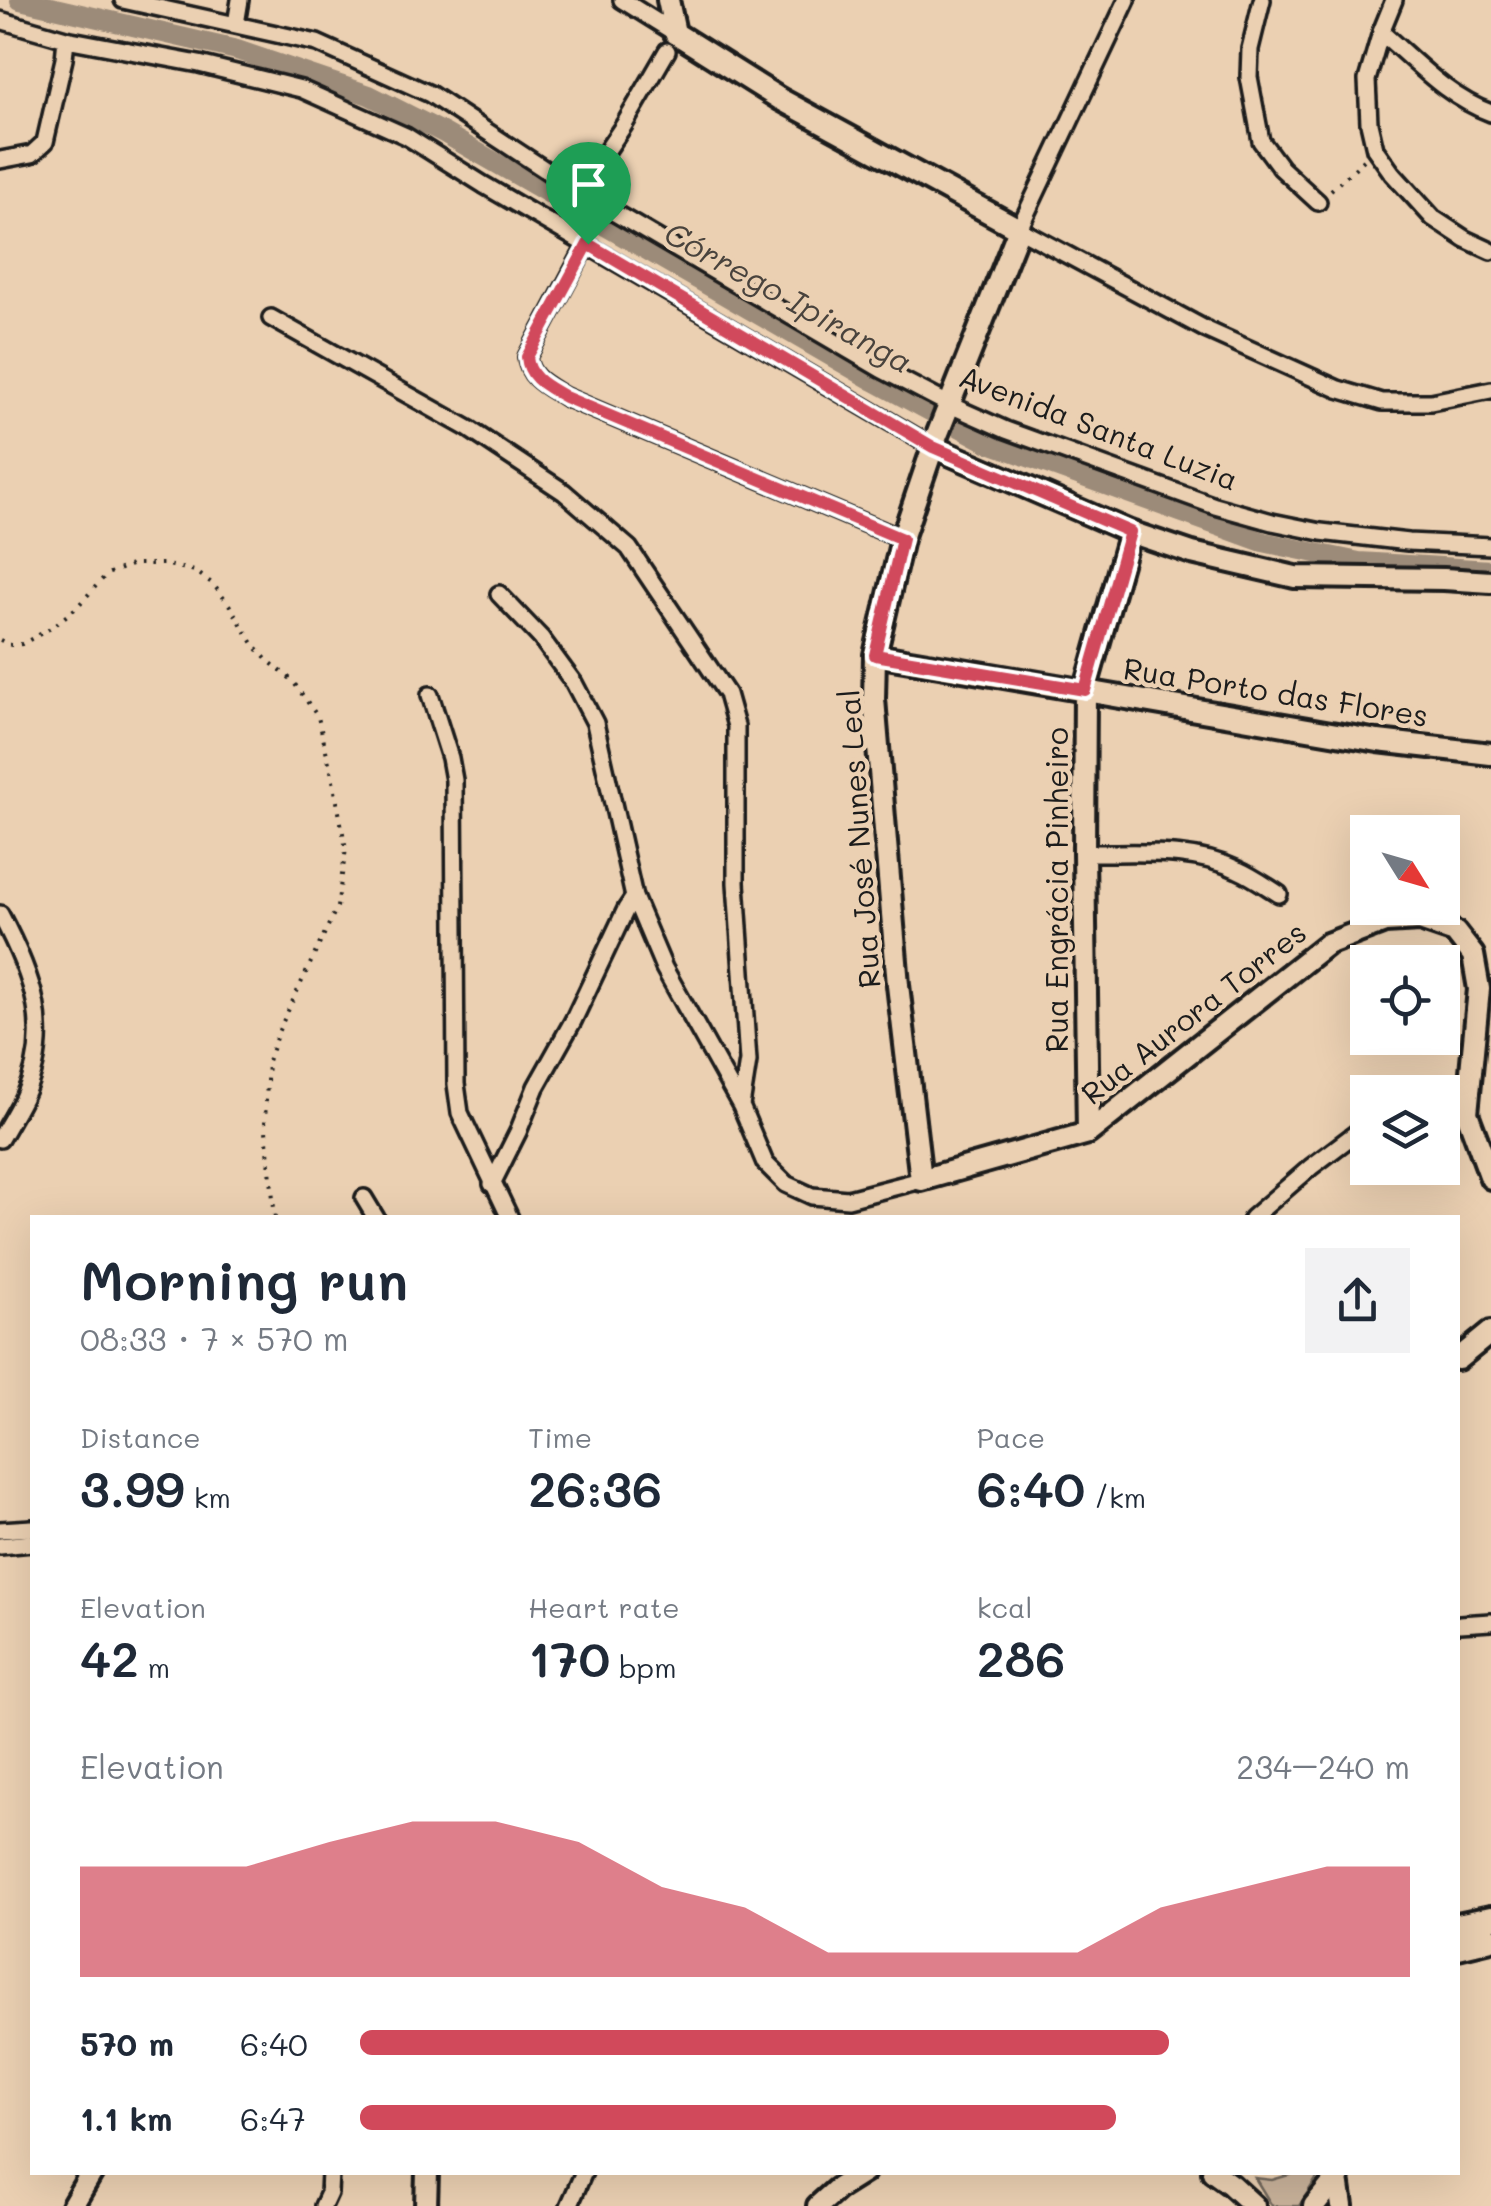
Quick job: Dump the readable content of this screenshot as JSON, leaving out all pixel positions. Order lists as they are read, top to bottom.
{
  "streets": {
    "street": [
      "Avenida Santa Luzia",
      "Rua Porto das Flores",
      "Rua José Nunes Leal",
      "Rua Engrácia Pinheiro",
      "Rua Aurora Torres"
    ]
  },
  "crossings": [
    ["Avenida Santa Luzia", "Rua José Nunes Leal"],
    ["Rua Porto das Flores", "Rua José Nunes Leal"],
    ["Rua Porto das Flores", "Rua Engrácia Pinheiro"],
    ["Rua José Nunes Leal", "Rua Aurora Torres"],
    ["Rua Engrácia Pinheiro", "Rua Aurora Torres"]
  ],
  "water": ["Córrego Ipiranga"],
  "north": "bottom right",
  "page": {
    "heading": ["Morning run", "08:33 · 7 × 570 m"],
    "stats": [
      ["Distance", "3.99 km"],
      ["Time", "26:36"],
      ["Pace", "6:40 /km"],
      ["Elevation", "42 m"],
      ["Heart rate", "170 bpm"],
      ["kcal", "286"]
    ],
    "chart": ["Elevation", "234–240 m"],
    "list": [
      {
        "name": "570 m",
        "note": "6:40"
      },
      {
        "name": "1.1 km",
        "note": "6:47"
      }
    ]
  }
}
